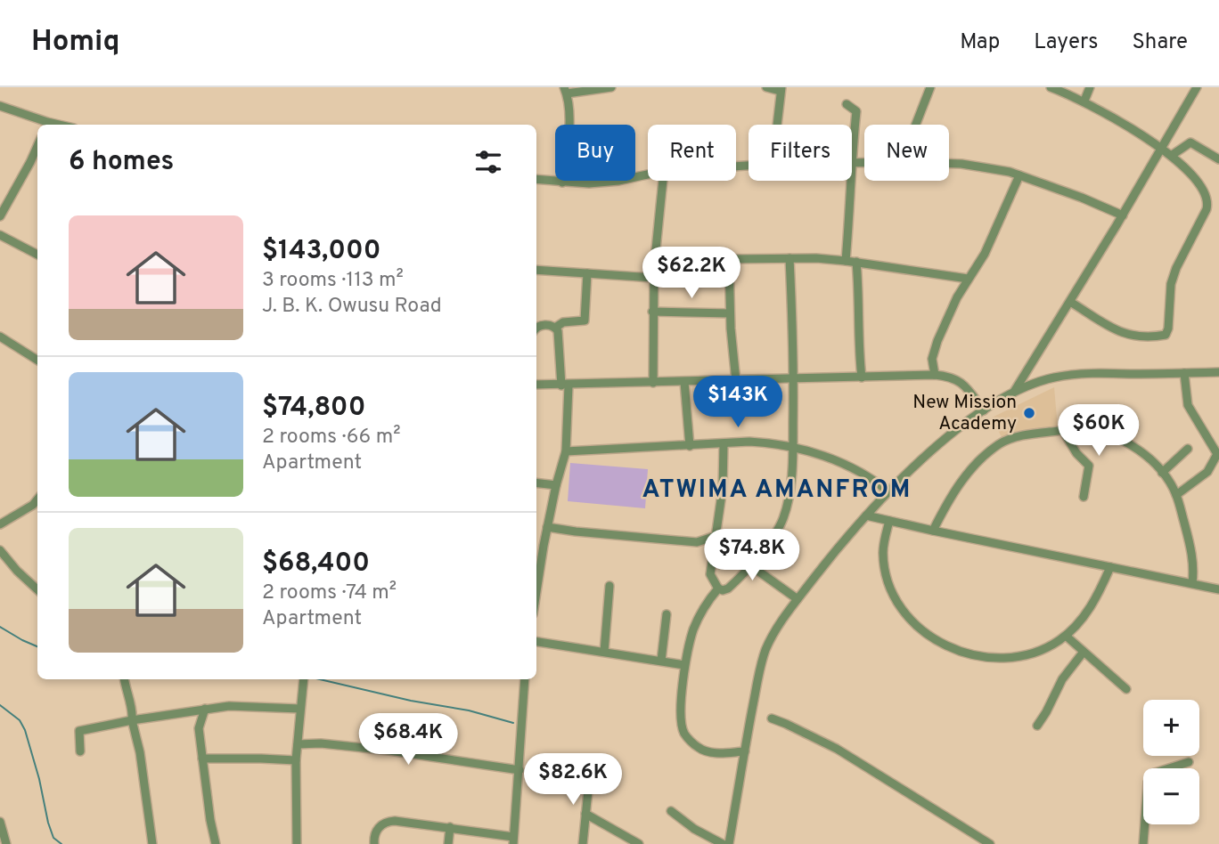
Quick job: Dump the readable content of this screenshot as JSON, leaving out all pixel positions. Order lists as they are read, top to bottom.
{
  "districts": ["ATWIMA AMANFROM"],
  "places": ["New Mission Academy"],
  "page": {
    "header": "Homiq",
    "nav": ["Map", "Layers", "Share"],
    "chip": [
      "Buy",
      "Rent",
      "Filters",
      "New"
    ],
    "heading": "6 homes",
    "list": [
      {
        "name": "$143,000",
        "note": "3 rooms · 113 m² · J. B. K. Owusu Road"
      },
      {
        "name": "$74,800",
        "note": "2 rooms · 66 m² · Apartment"
      },
      {
        "name": "$68,400",
        "note": "2 rooms · 74 m² · Apartment"
      }
    ],
    "price": [
      "$62.2K",
      "$143K",
      "$60K",
      "$74.8K",
      "$68.4K",
      "$82.6K"
    ],
    "map_buttons": ["+", "−"]
  }
}
